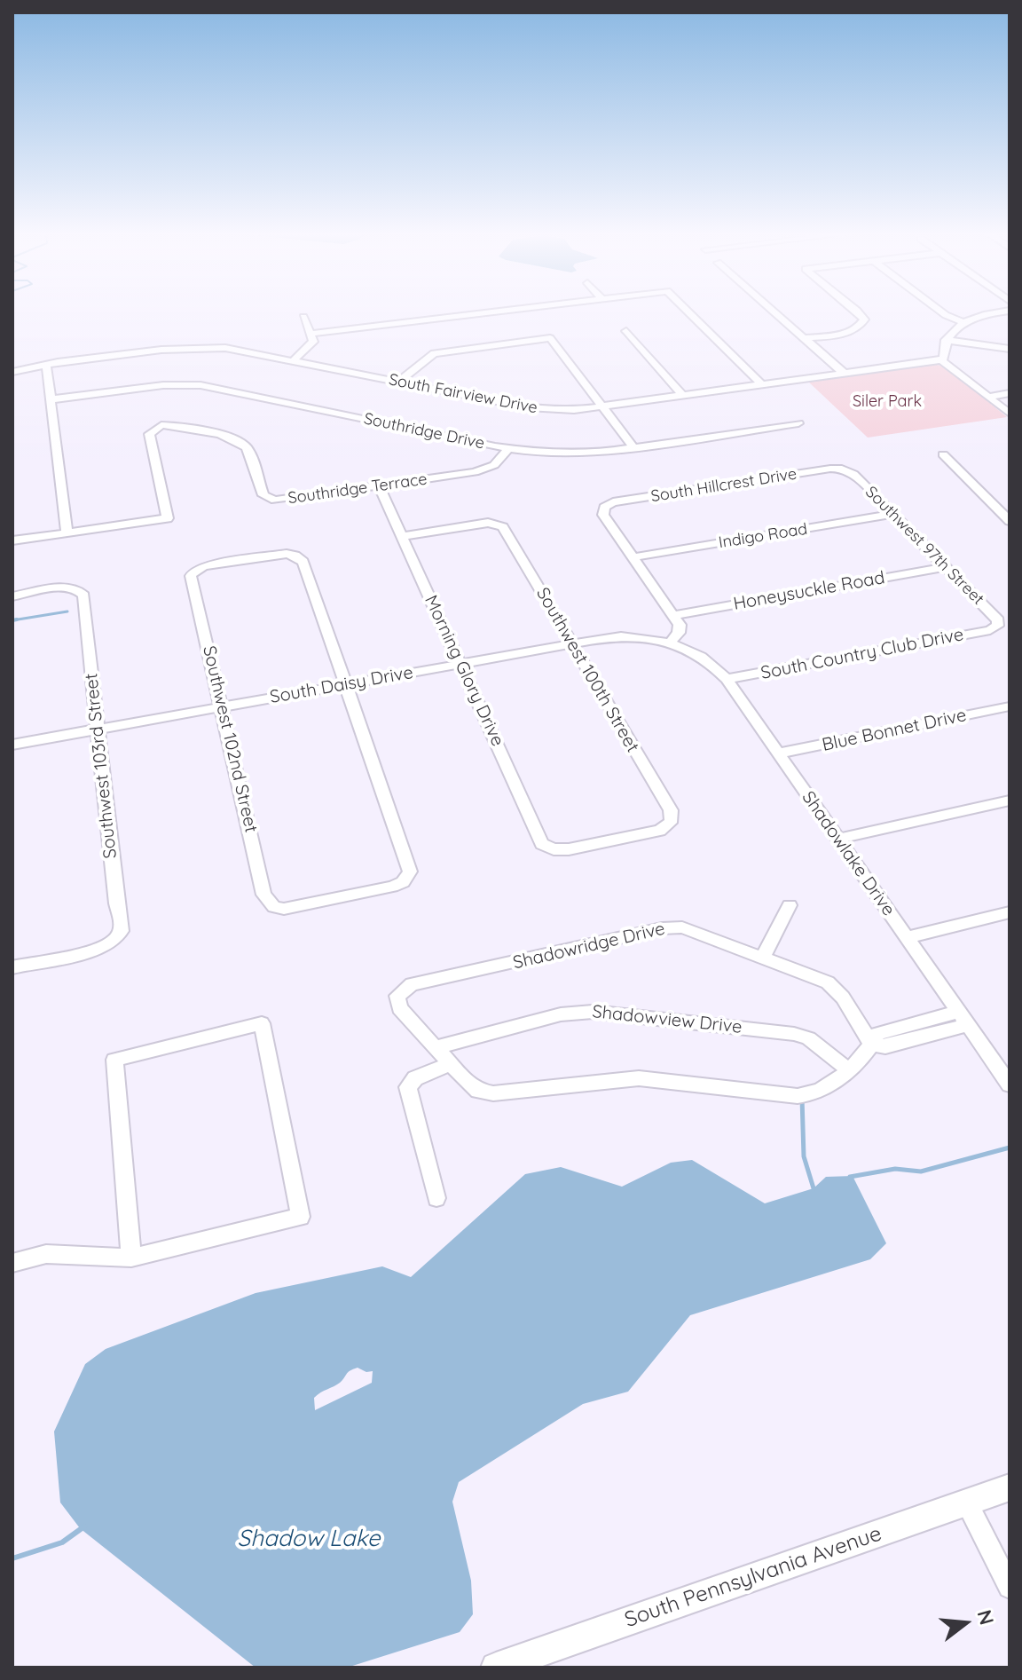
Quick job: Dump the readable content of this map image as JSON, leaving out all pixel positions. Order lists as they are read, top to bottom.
{
  "streets": {
    "main road": ["South Pennsylvania Avenue"],
    "street": [
      "South Fairview Drive",
      "Southridge Drive",
      "South Hillcrest Drive",
      "Southridge Terrace",
      "Indigo Road",
      "Southwest 97th Street",
      "Honeysuckle Road",
      "South Country Club Drive",
      "Southwest 100th Street",
      "Morning Glory Drive",
      "South Daisy Drive",
      "Blue Bonnet Drive",
      "Southwest 102nd Street",
      "Southwest 103rd Street",
      "Shadowlake Drive",
      "Shadowridge Drive",
      "Shadowview Drive"
    ]
  },
  "crossings": [
    ["Southridge Drive", "Southridge Terrace"],
    ["South Hillcrest Drive", "Indigo Road"],
    ["South Hillcrest Drive", "Southwest 97th Street"],
    ["Southridge Terrace", "Morning Glory Drive"],
    ["Indigo Road", "Southwest 97th Street"],
    ["Southwest 97th Street", "Honeysuckle Road"],
    ["Southwest 97th Street", "South Country Club Drive"],
    ["South Country Club Drive", "Shadowlake Drive"],
    ["Southwest 100th Street", "Morning Glory Drive"],
    ["Southwest 100th Street", "South Daisy Drive"],
    ["Morning Glory Drive", "South Daisy Drive"],
    ["South Daisy Drive", "Southwest 102nd Street"],
    ["South Daisy Drive", "Southwest 103rd Street"],
    ["South Daisy Drive", "Shadowlake Drive"],
    ["Blue Bonnet Drive", "Shadowlake Drive"],
    ["Shadowridge Drive", "Shadowview Drive"]
  ],
  "water": ["Shadow Lake"],
  "parks": ["Siler Park"],
  "north": "right"
}
